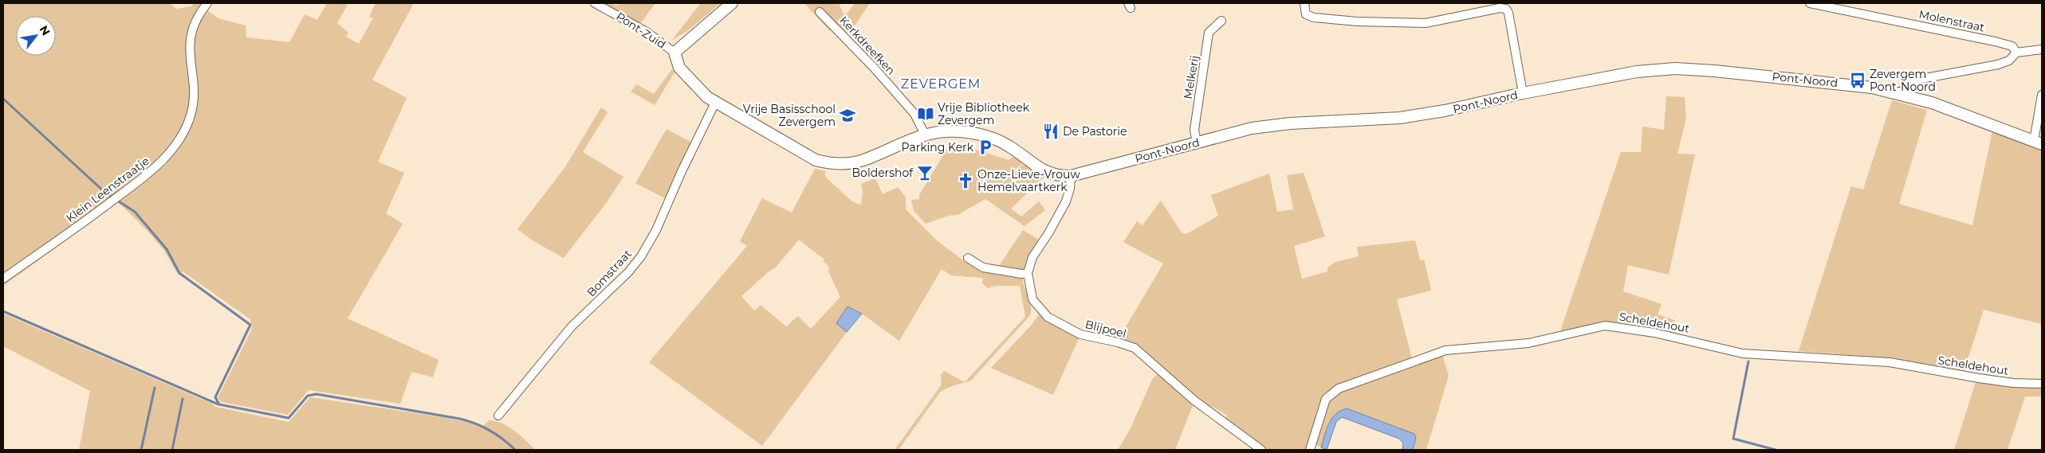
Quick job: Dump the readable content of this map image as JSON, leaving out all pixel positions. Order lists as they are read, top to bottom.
{
  "streets": {
    "street": [
      "Molenstraat",
      "Pont-Zuid",
      "Kerkdreefken",
      "Melkerij",
      "Pont-Noord",
      "Klein Leenstraatje",
      "Bomstraat",
      "Scheldehout",
      "Blijpoel"
    ]
  },
  "crossings": [
    ["Pont-Zuid", "Kerkdreefken"],
    ["Pont-Zuid", "Bomstraat"],
    ["Melkerij", "Pont-Noord"],
    ["Pont-Noord", "Blijpoel"]
  ],
  "districts": ["ZEVERGEM"],
  "places": {
    "bus stop": ["Zevergem Pont-Noord"],
    "library": ["Vrije Bibliotheek Zevergem"],
    "school or university": ["Vrije Basisschool Zevergem"],
    "restaurant": ["De Pastorie"],
    "parking": ["Parking Kerk"],
    "bar": ["Boldershof"],
    "church": ["Onze-Lieve-Vrouw Hemelvaartkerk"]
  },
  "north": "top right"
}
